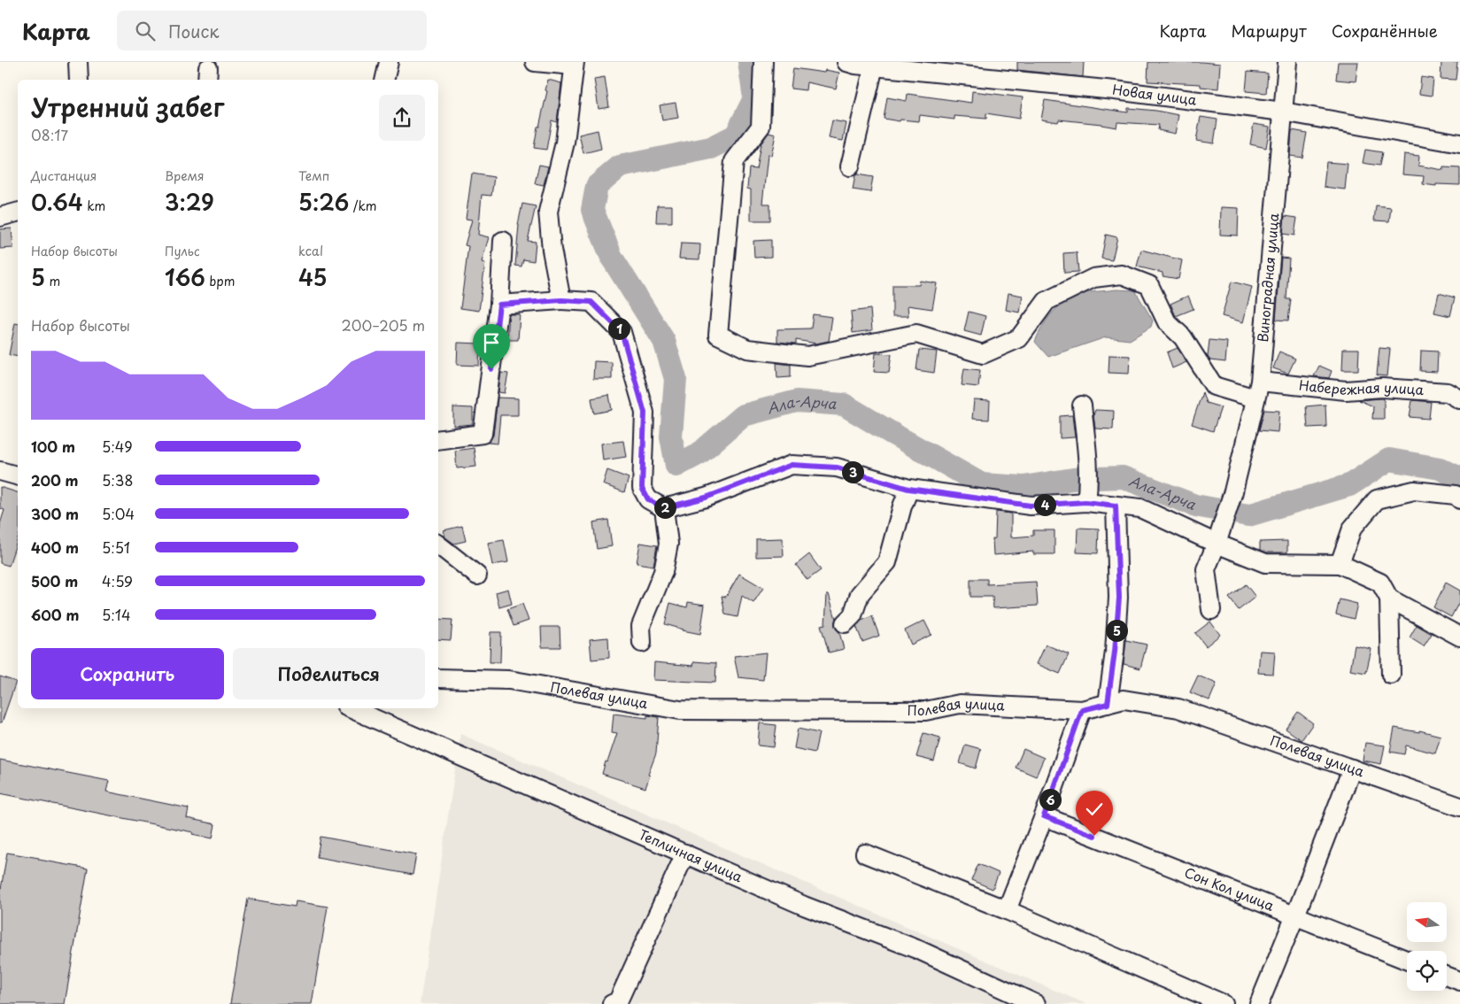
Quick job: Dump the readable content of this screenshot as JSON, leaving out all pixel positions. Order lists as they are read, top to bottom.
{
  "streets": {
    "street": [
      "Новая улица",
      "Виноградная улица",
      "Набережная улица",
      "Полевая улица",
      "Тепличная улица",
      "Сон Кол улица"
    ]
  },
  "crossings": [
    ["Новая улица", "Виноградная улица"],
    ["Виноградная улица", "Набережная улица"]
  ],
  "water": ["Ала-Арча"],
  "north": "left",
  "page": {
    "header": "Карта",
    "search": "Поиск",
    "nav": ["Карта", "Маршрут", "Сохранённые"],
    "heading": ["Утренний забег", "08:17"],
    "stats": [
      ["Дистанция", "0.64 km"],
      ["Время", "3:29"],
      ["Темп", "5:26 /km"],
      ["Набор высоты", "5 m"],
      ["Пульс", "166 bpm"],
      ["kcal", "45"]
    ],
    "chart": ["Набор высоты", "200–205 m"],
    "pins": [
      "1",
      "3",
      "4",
      "2",
      "5",
      "6"
    ],
    "list": [
      {
        "name": "100 m",
        "note": "5:49"
      },
      {
        "name": "200 m",
        "note": "5:38"
      },
      {
        "name": "300 m",
        "note": "5:04"
      },
      {
        "name": "400 m",
        "note": "5:51"
      },
      {
        "name": "500 m",
        "note": "4:59"
      },
      {
        "name": "600 m",
        "note": "5:14"
      }
    ],
    "buttons": ["Сохранить", "Поделиться"]
  }
}
